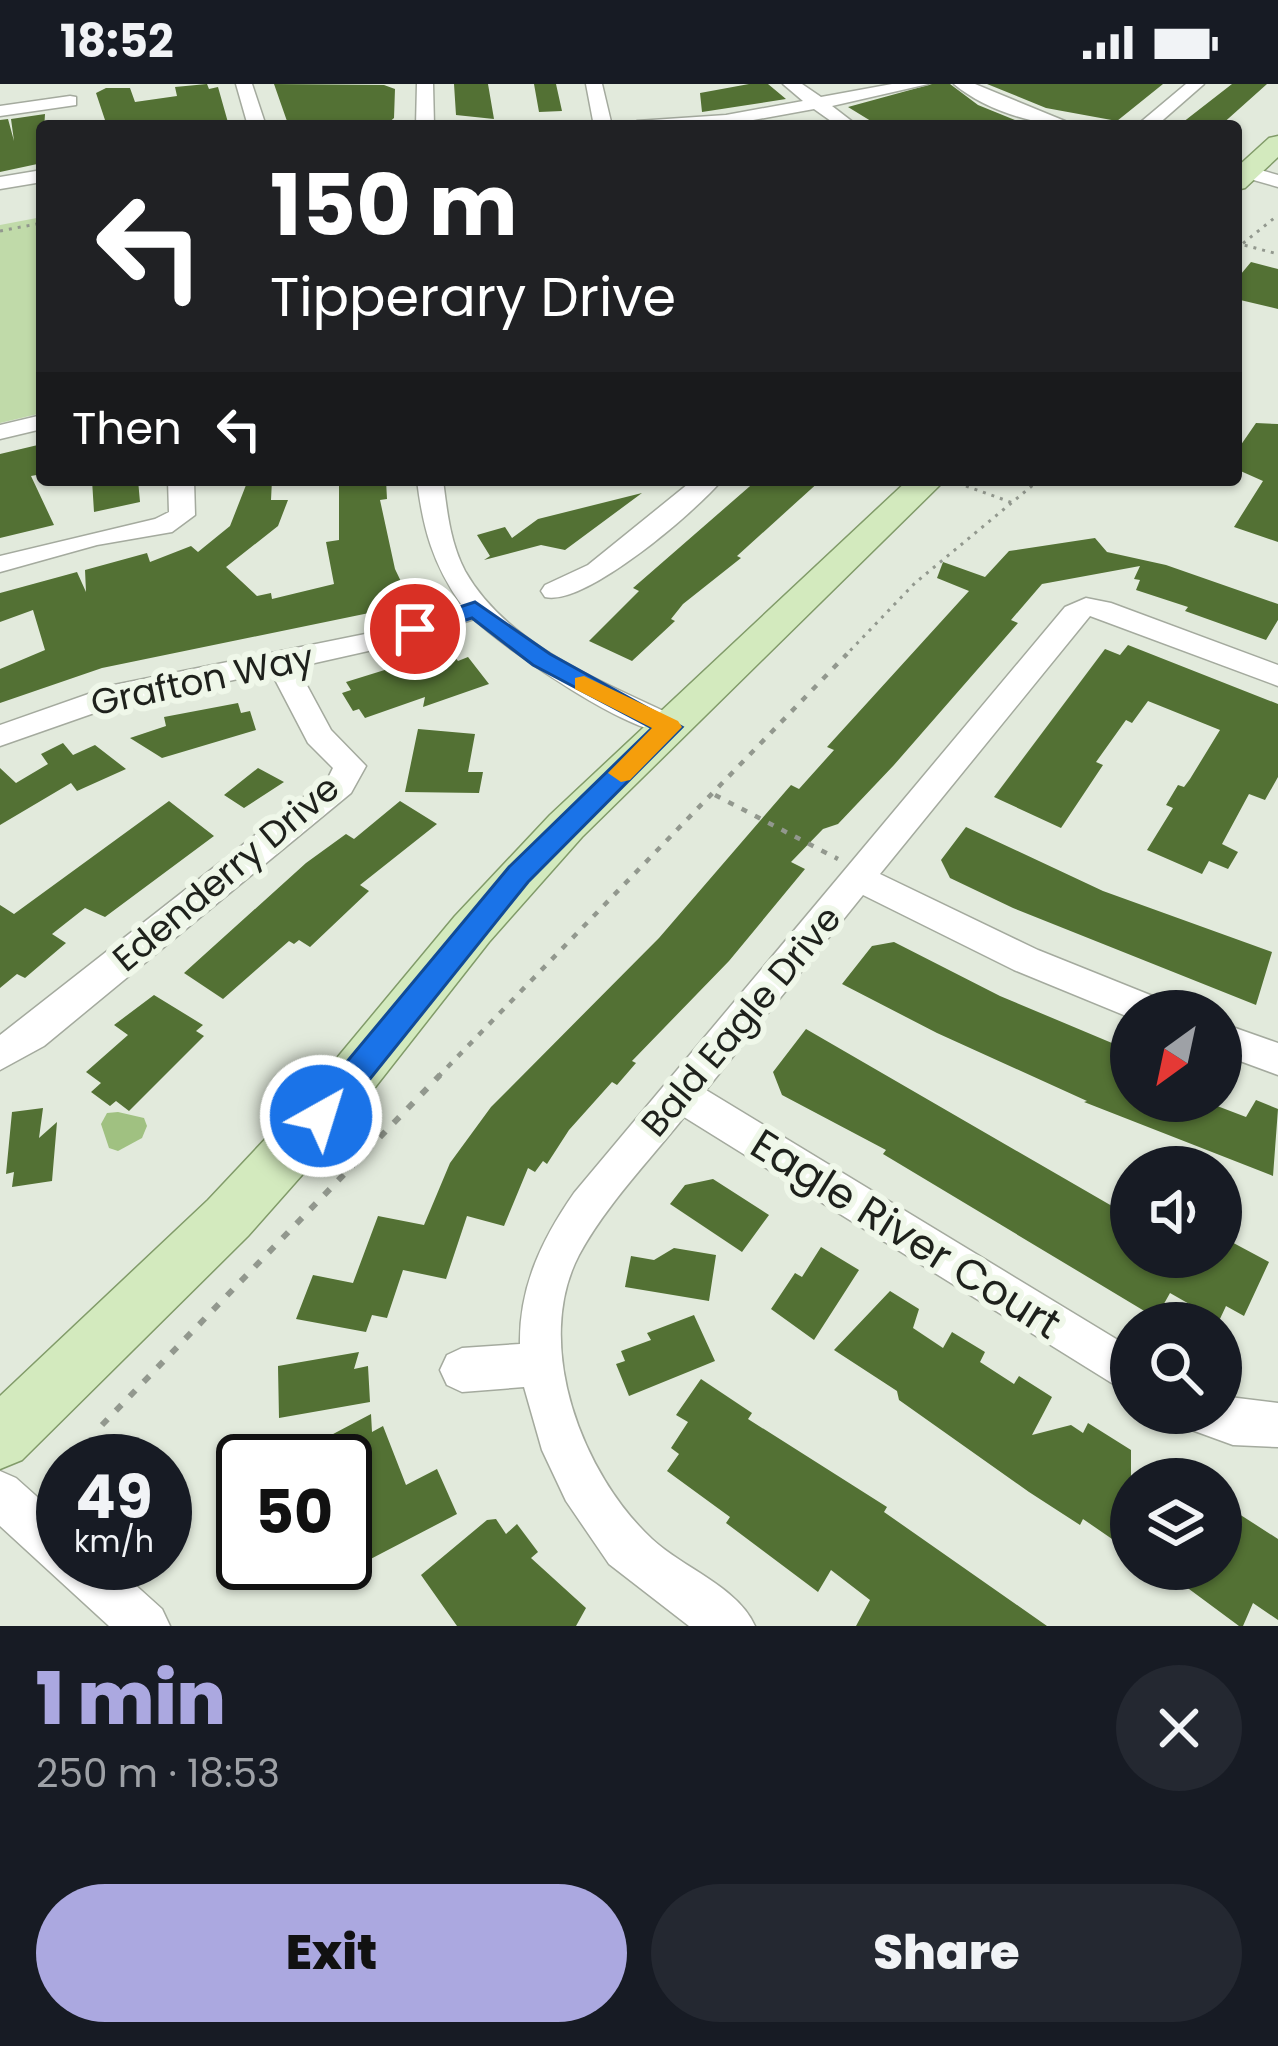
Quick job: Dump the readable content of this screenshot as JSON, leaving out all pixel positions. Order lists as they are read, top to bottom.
{
  "streets": {
    "street": [
      "Grafton Way",
      "Edenderry Drive",
      "Bald Eagle Drive",
      "Eagle River Court"
    ]
  },
  "crossings": [
    ["Grafton Way", "Edenderry Drive"],
    ["Bald Eagle Drive", "Eagle River Court"]
  ],
  "north": "bottom left",
  "page": {
    "status": "18:52",
    "turn": ["150 m", "Tipperary Drive"],
    "then": "Then",
    "speed": "49 km/h",
    "limit": "50",
    "heading": ["1 min", "250 m · 18:53"],
    "buttons": ["Exit", "Share"]
  }
}
